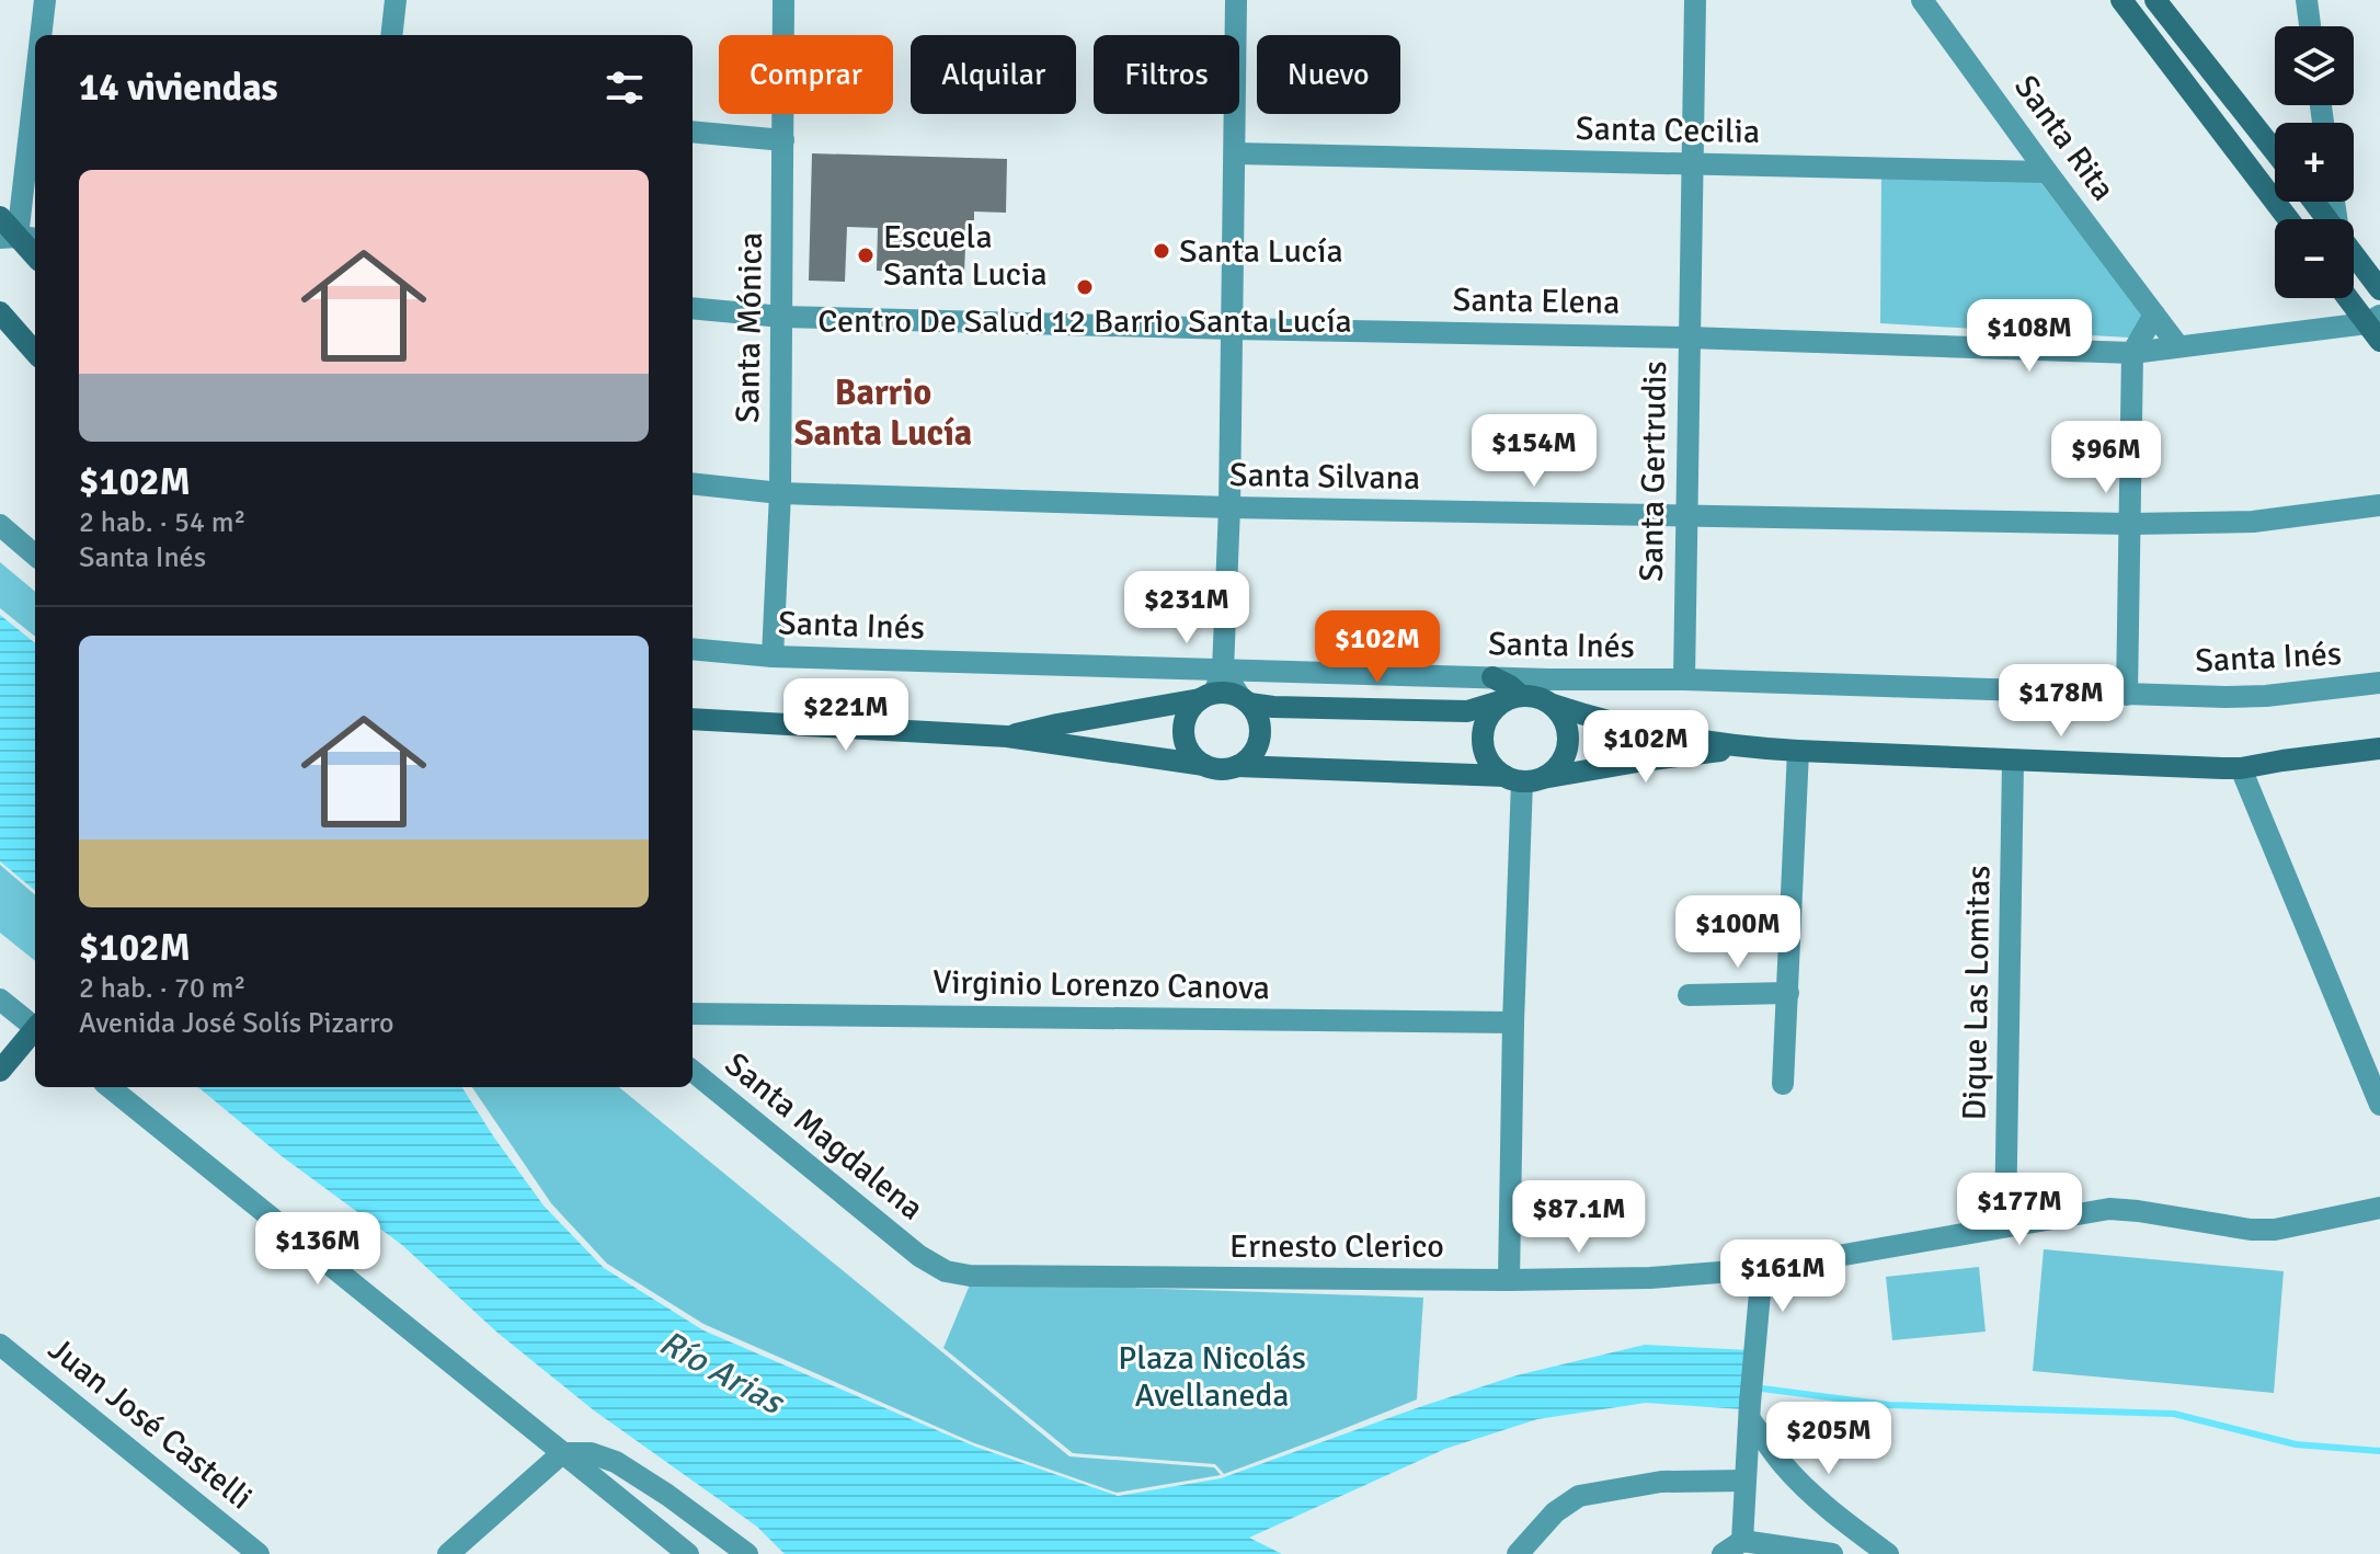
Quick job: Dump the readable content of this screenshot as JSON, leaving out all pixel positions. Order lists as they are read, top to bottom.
{
  "streets": {
    "street": [
      "Santa Cecilia",
      "Santa Rita",
      "Santa Elena",
      "Santa Mónica",
      "Santa Gertrudis",
      "Santa Silvana",
      "Santa Inés",
      "Virginio Lorenzo Canova",
      "Dique Las Lomitas",
      "Santa Magdalena",
      "Ernesto Clerico",
      "Juan José Castelli"
    ]
  },
  "crossings": [
    ["Santa Cecilia", "Santa Rita"],
    ["Santa Cecilia", "Santa Gertrudis"],
    ["Santa Rita", "Santa Elena"],
    ["Santa Elena", "Santa Mónica"],
    ["Santa Elena", "Santa Gertrudis"],
    ["Santa Mónica", "Santa Silvana"],
    ["Santa Mónica", "Santa Inés"],
    ["Santa Gertrudis", "Santa Silvana"],
    ["Santa Gertrudis", "Santa Inés"],
    ["Dique Las Lomitas", "Ernesto Clerico"],
    ["Santa Magdalena", "Ernesto Clerico"]
  ],
  "districts": ["Barrio Santa Lucía"],
  "water": ["Río Arias"],
  "parks": ["Plaza Nicolás Avellaneda"],
  "places": ["Santa Lucía", "Escuela Santa Lucia", "Centro De Salud 12 Barrio Santa Lucía"],
  "page": {
    "map_buttons": ["+", "−"],
    "chip": [
      "Comprar",
      "Alquilar",
      "Filtros",
      "Nuevo"
    ],
    "heading": "14 viviendas",
    "list": [
      {
        "name": "$102M",
        "note": "2 hab. · 54 m² · Santa Inés"
      },
      {
        "name": "$102M",
        "note": "2 hab. · 70 m² · Avenida José Solís Pizarro"
      }
    ],
    "price": [
      "$108M",
      "$154M",
      "$96M",
      "$231M",
      "$102M",
      "$178M",
      "$221M",
      "$102M",
      "$100M",
      "$177M",
      "$87.1M",
      "$136M",
      "$161M",
      "$205M"
    ]
  }
}
